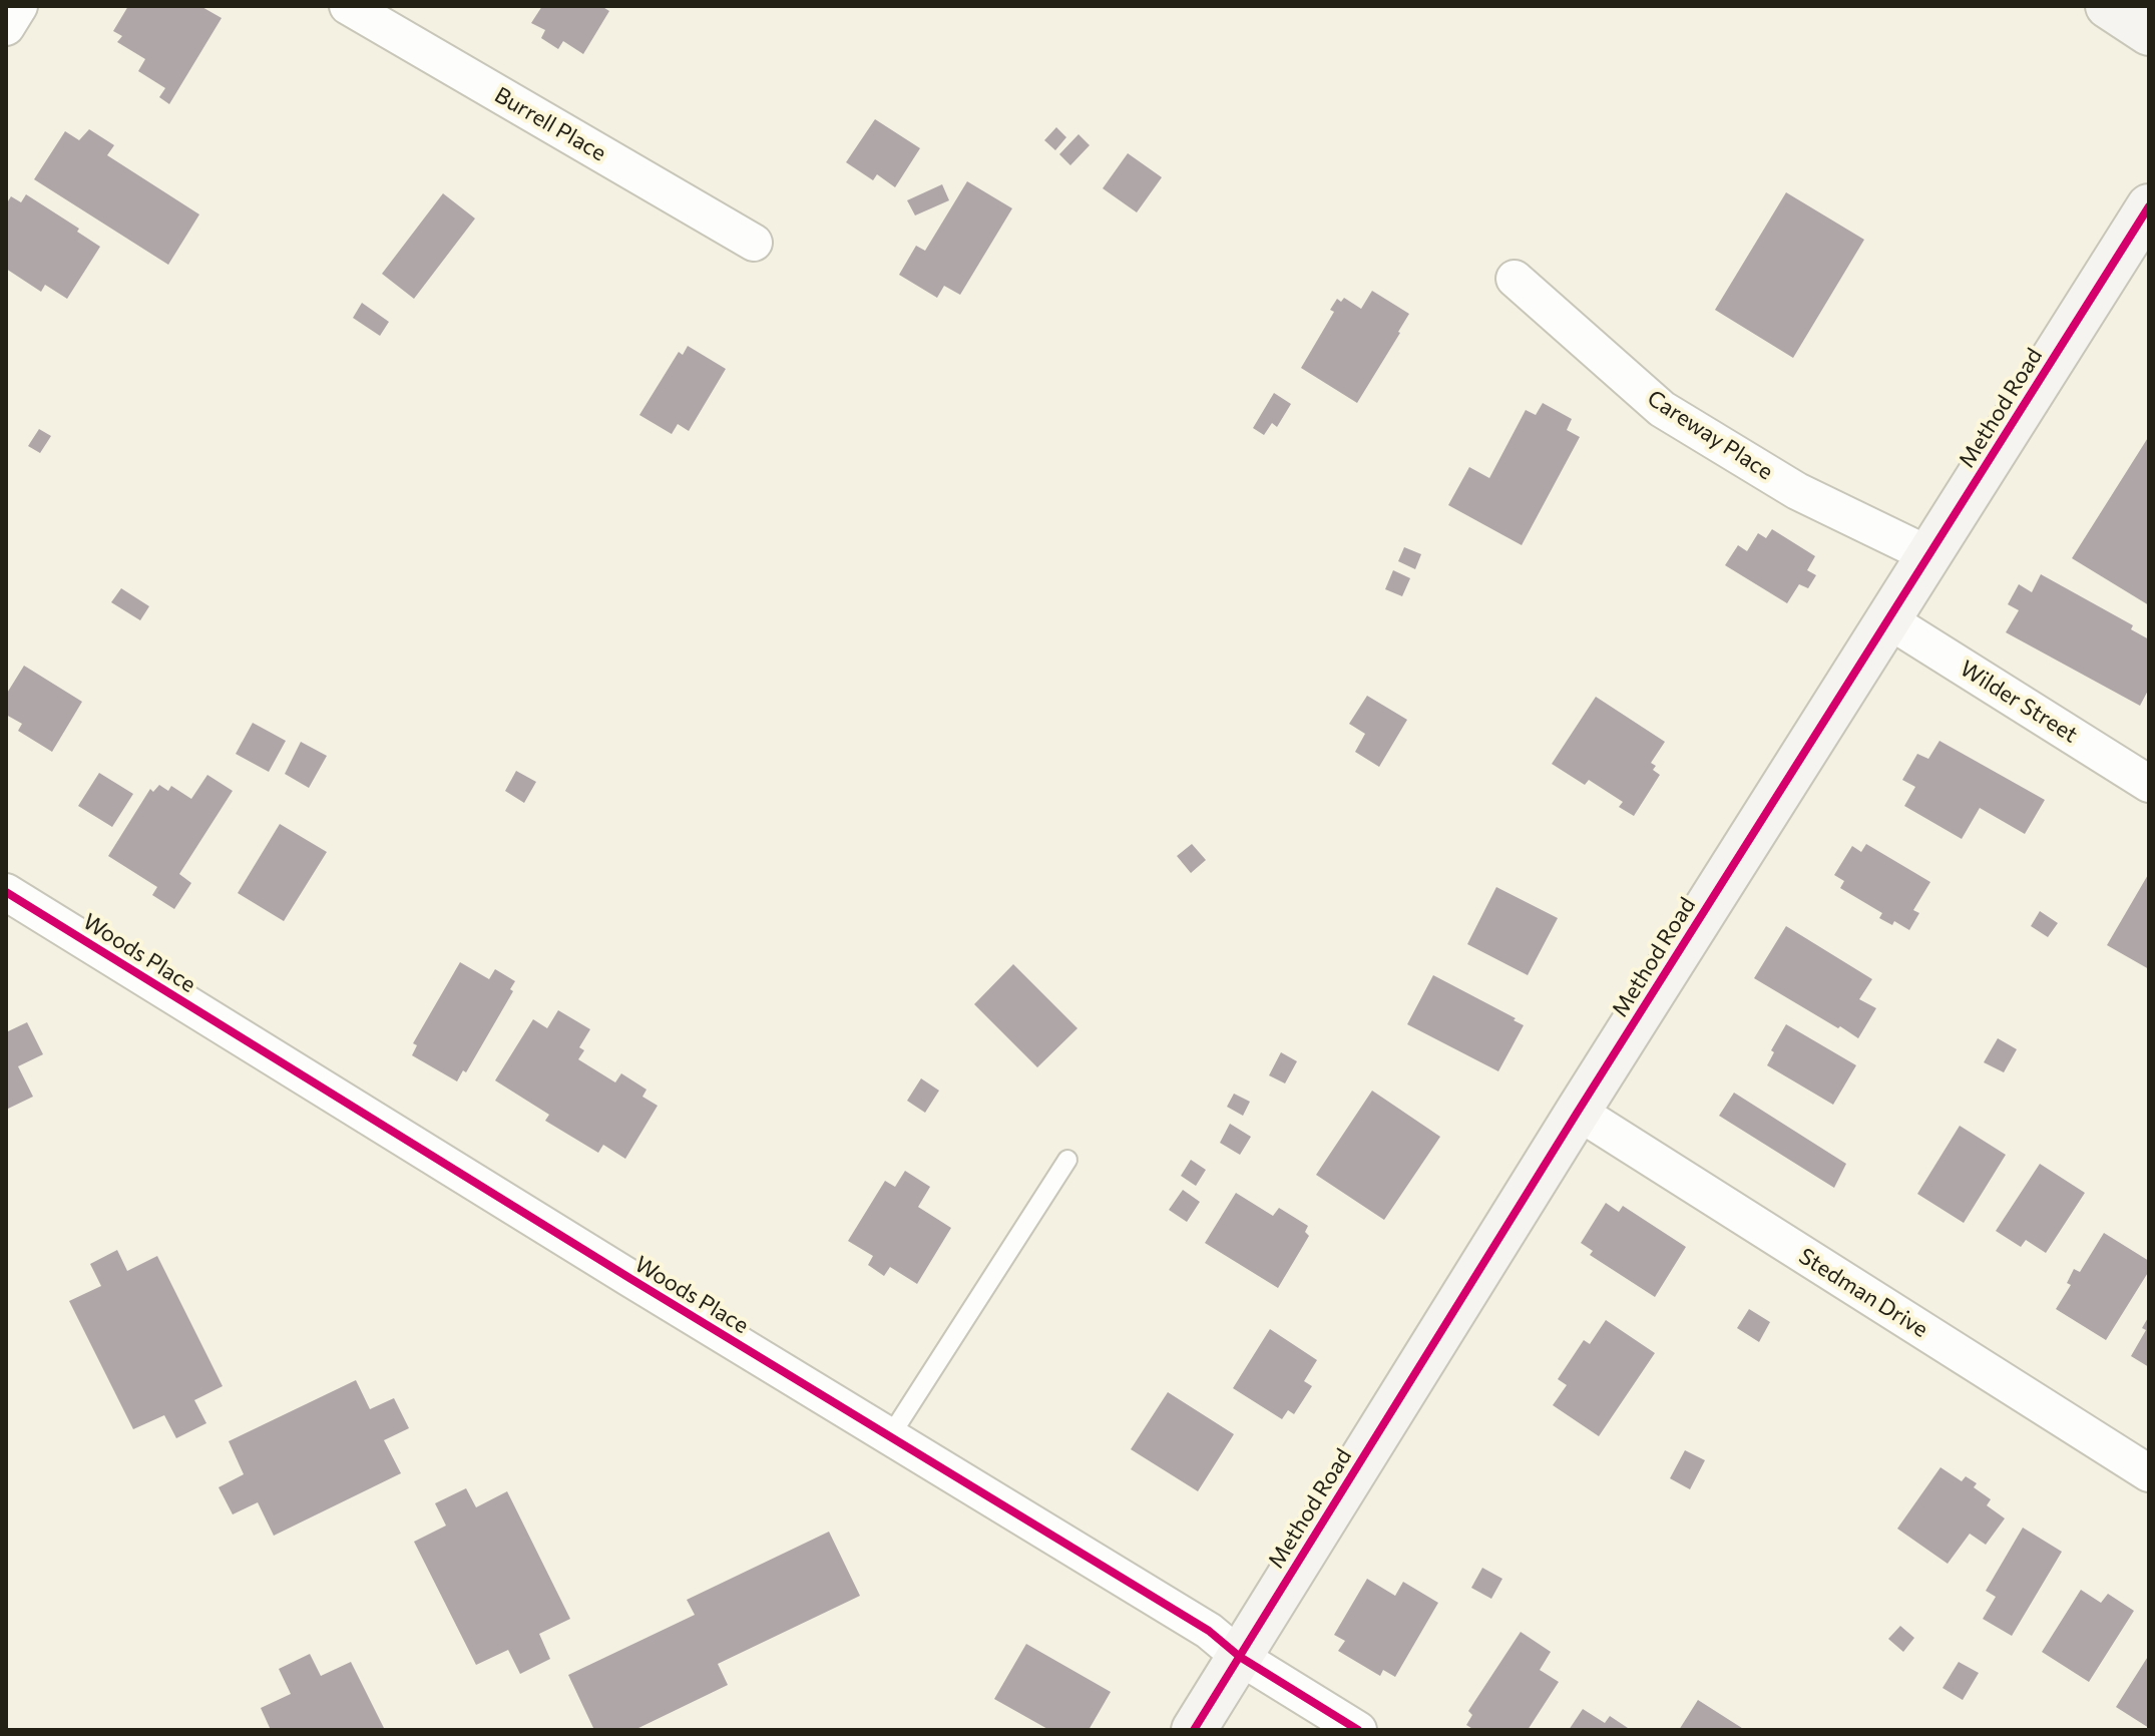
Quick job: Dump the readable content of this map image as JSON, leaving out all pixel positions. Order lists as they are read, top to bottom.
{
  "streets": {
    "street": [
      "Burrell Place",
      "Method Road",
      "Careway Place",
      "Wilder Street",
      "Woods Place",
      "Stedman Drive"
    ]
  },
  "crossings": [
    ["Method Road", "Careway Place"],
    ["Method Road", "Wilder Street"],
    ["Method Road", "Woods Place"],
    ["Method Road", "Stedman Drive"]
  ]
}
